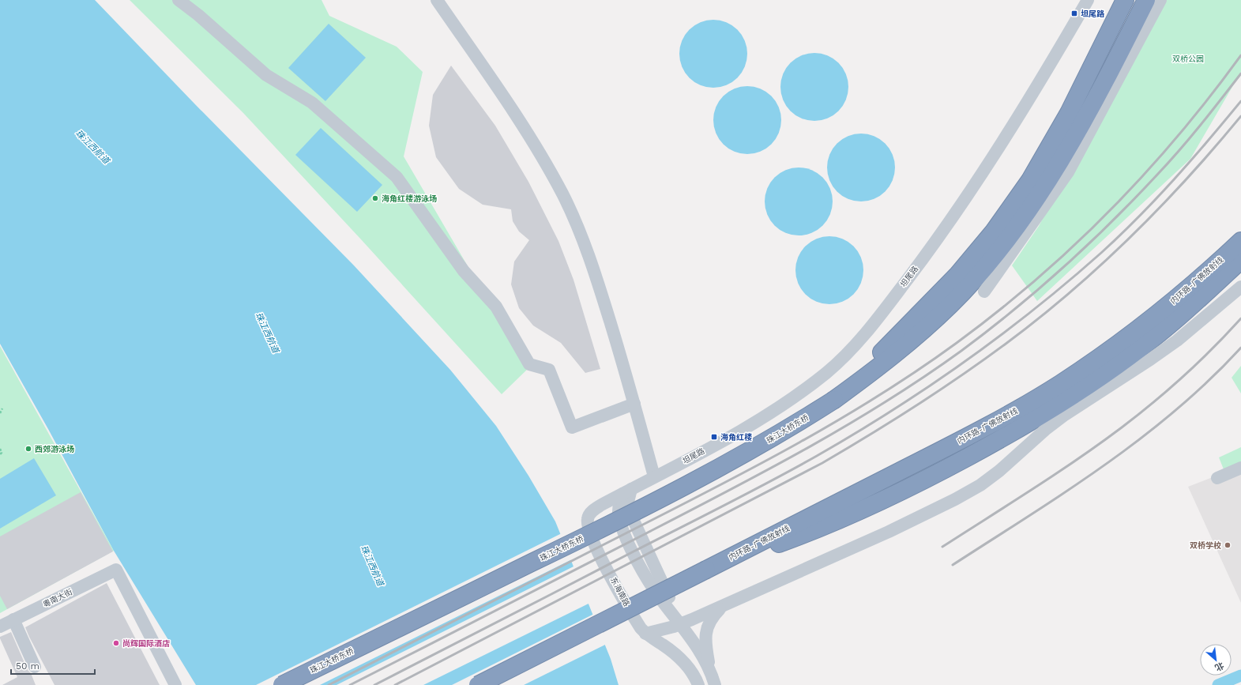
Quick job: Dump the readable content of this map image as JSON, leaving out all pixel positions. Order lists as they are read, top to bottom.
{
  "streets": {
    "highway": ["内环路-广佛放射线", "珠江大桥东桥"],
    "street": ["坦尾路", "东海南路", "粵南大街"]
  },
  "crossings": [
    ["坦尾路", "东海南路"]
  ],
  "water": ["珠江西航道"],
  "parks": ["双桥公园"],
  "places": {
    "transit": ["坦尾路", "海角红楼"],
    "other": [
      "海角红楼游泳场",
      "西郊游泳场",
      "双桥学校",
      "尚辉国际酒店"
    ]
  },
  "scale_bar": "50 m",
  "north": "bottom right"
}
